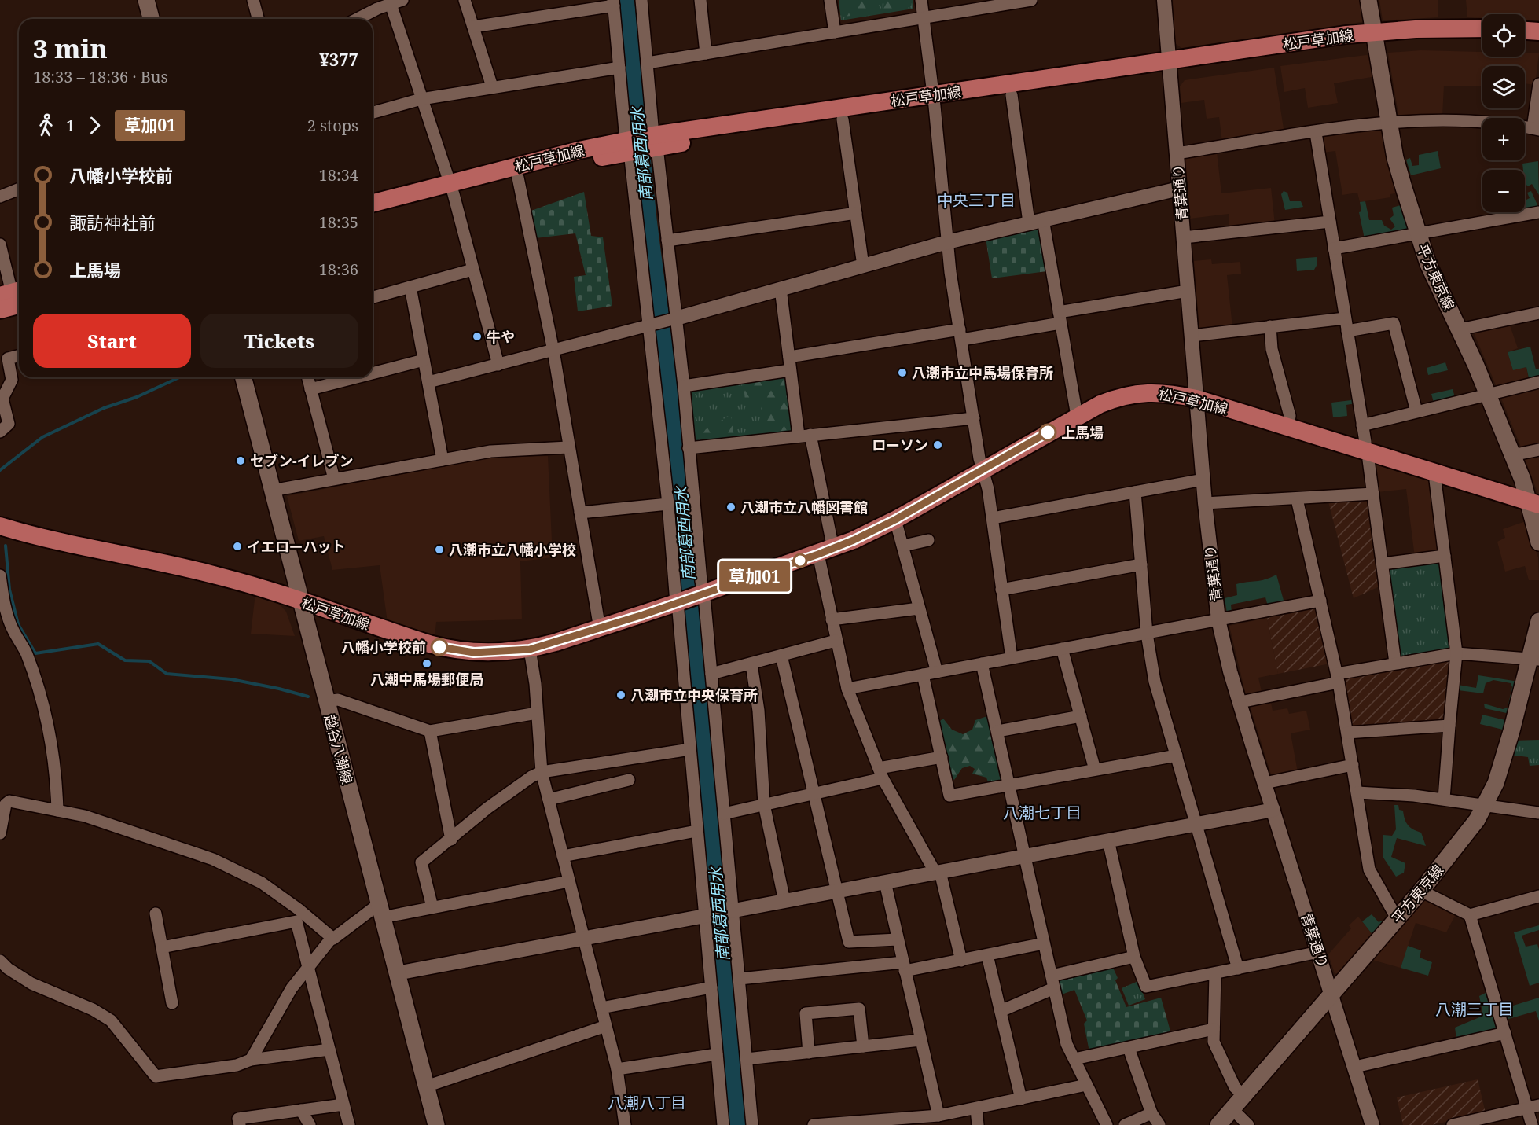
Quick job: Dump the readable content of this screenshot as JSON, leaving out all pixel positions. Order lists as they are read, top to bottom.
{
  "streets": {
    "main road": ["松戸草加線", "平方東京線", "越谷八潮線"],
    "street": ["青葉通り"]
  },
  "crossings": [
    ["松戸草加線", "青葉通り"],
    ["松戸草加線", "平方東京線"],
    ["松戸草加線", "越谷八潮線"],
    ["青葉通り", "平方東京線"]
  ],
  "districts": [
    "中央三丁目",
    "八潮七丁目",
    "八潮三丁目",
    "八潮八丁目"
  ],
  "water": ["南部葛西用水"],
  "places": [
    "牛や",
    "八潮市立中馬場保育所",
    "上馬場",
    "ローソン",
    "セブン-イレブン",
    "八潮市立八幡図書館",
    "イエローハット",
    "八潮市立八幡小学校",
    "八幡小学校前",
    "八潮中馬場郵便局",
    "八潮市立中央保育所"
  ],
  "lines": ["bus line 草加01"],
  "page": {
    "on_map": "草加01",
    "map_buttons": ["+", "−"],
    "heading": ["3 min", "18:33 – 18:36 · Bus", "¥377"],
    "legs": ["1", "草加01", "2 stops"],
    "list": [
      {
        "name": "八幡小学校前",
        "value": "18:34"
      },
      {
        "name": "諏訪神社前",
        "value": "18:35"
      },
      {
        "name": "上馬場",
        "value": "18:36"
      }
    ],
    "buttons": ["Start", "Tickets"]
  }
}
